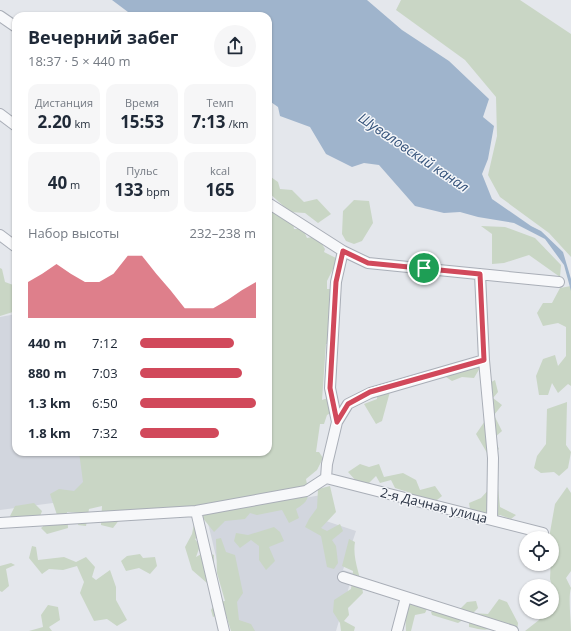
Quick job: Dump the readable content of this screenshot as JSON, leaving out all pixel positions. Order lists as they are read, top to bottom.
{
  "streets": {
    "street": ["2-я Дачная улица"]
  },
  "water": ["Шуваловский канал"],
  "page": {
    "heading": ["Вечерний забег", "18:37 · 5 × 440 m"],
    "stats": [
      ["Дистанция", "2.20 km"],
      ["Время", "15:53"],
      ["Темп", "7:13 /km"],
      ["40 m"],
      ["Пульс", "133 bpm"],
      ["kcal", "165"]
    ],
    "chart": ["Набор высоты", "232–238 m"],
    "list": [
      {
        "name": "440 m",
        "note": "7:12"
      },
      {
        "name": "880 m",
        "note": "7:03"
      },
      {
        "name": "1.3 km",
        "note": "6:50"
      },
      {
        "name": "1.8 km",
        "note": "7:32"
      }
    ]
  }
}
